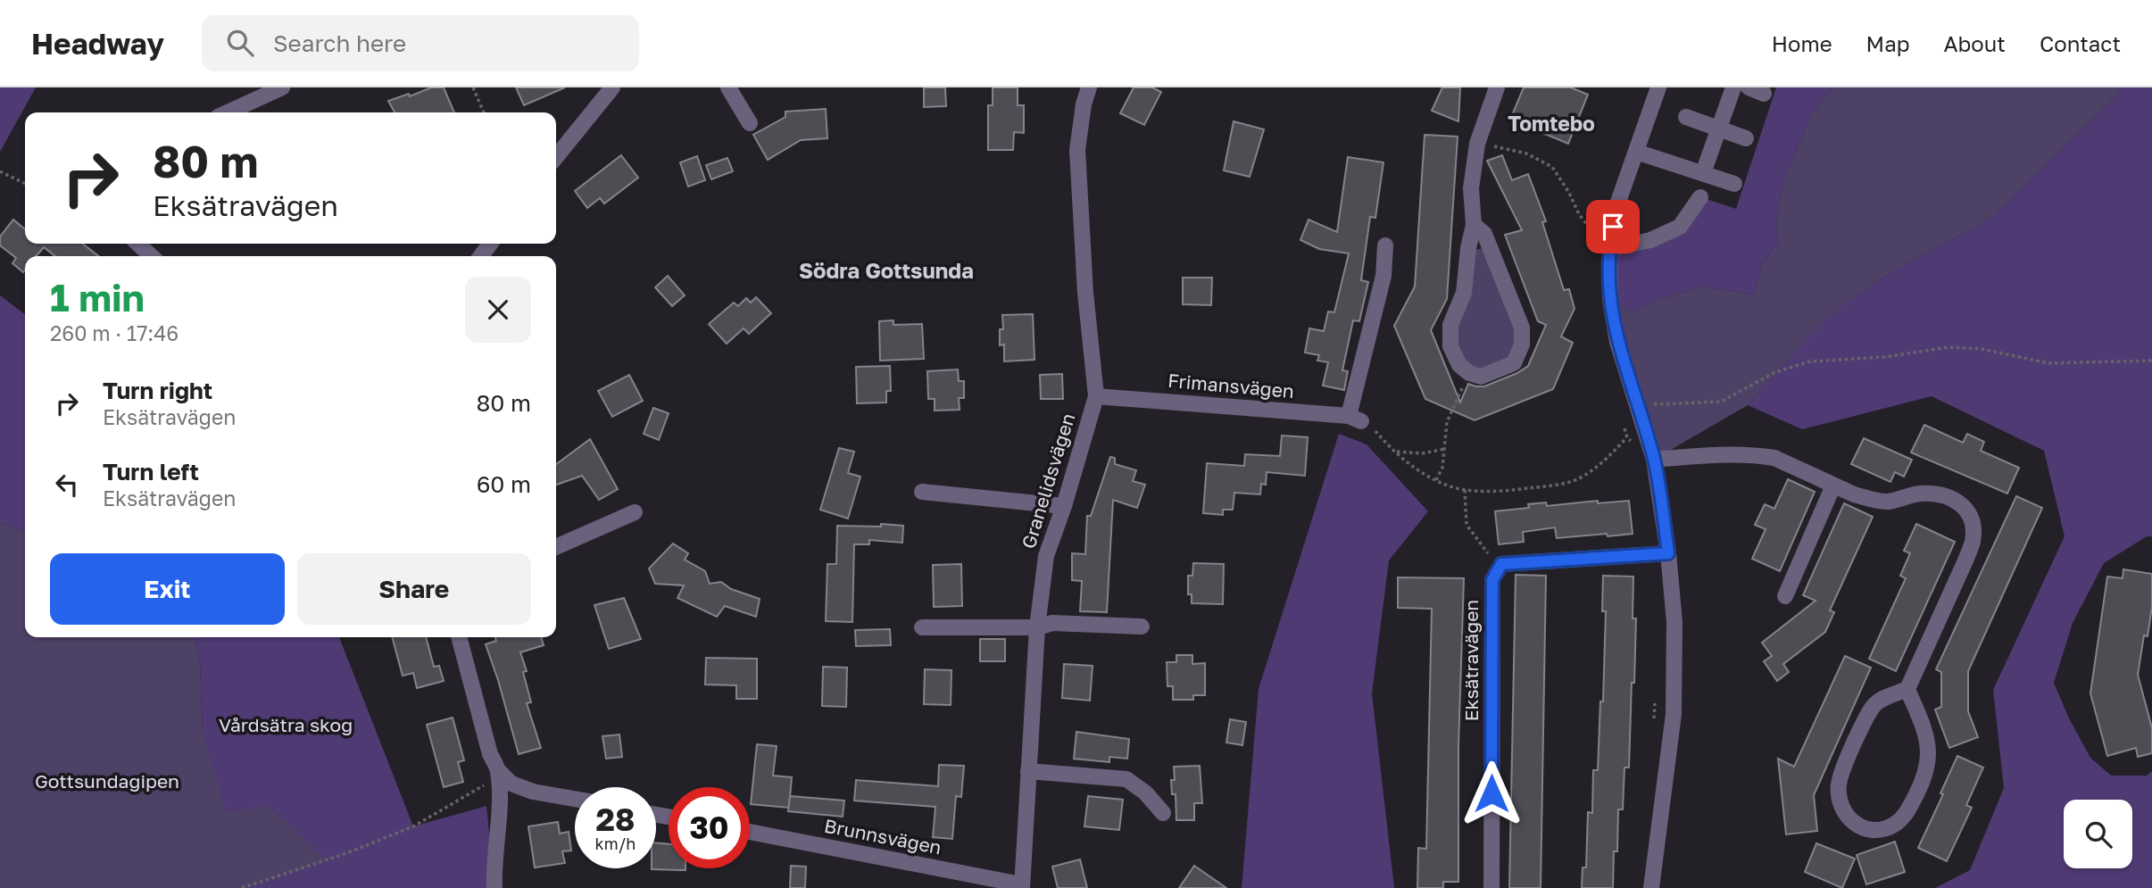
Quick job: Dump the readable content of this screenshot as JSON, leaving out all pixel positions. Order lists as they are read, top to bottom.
{
  "streets": {
    "street": [
      "Frimansvägen",
      "Granelidsvägen",
      "Eksätravägen",
      "Brunnsvägen"
    ]
  },
  "crossings": [
    ["Frimansvägen", "Granelidsvägen"],
    ["Granelidsvägen", "Brunnsvägen"]
  ],
  "districts": ["Tomtebo", "Södra Gottsunda"],
  "parks": ["Vårdsätra skog", "Gottsundagipen"],
  "page": {
    "header": "Headway",
    "search": "Search here",
    "nav": [
      "Home",
      "Map",
      "About",
      "Contact"
    ],
    "turn": ["80 m", "Eksätravägen"],
    "heading": ["1 min", "260 m · 17:46"],
    "list": [
      {
        "name": "Turn right",
        "note": "Eksätravägen",
        "value": "80 m"
      },
      {
        "name": "Turn left",
        "note": "Eksätravägen",
        "value": "60 m"
      }
    ],
    "buttons": ["Exit", "Share"],
    "speed": "28 km/h",
    "limit": "30"
  }
}
